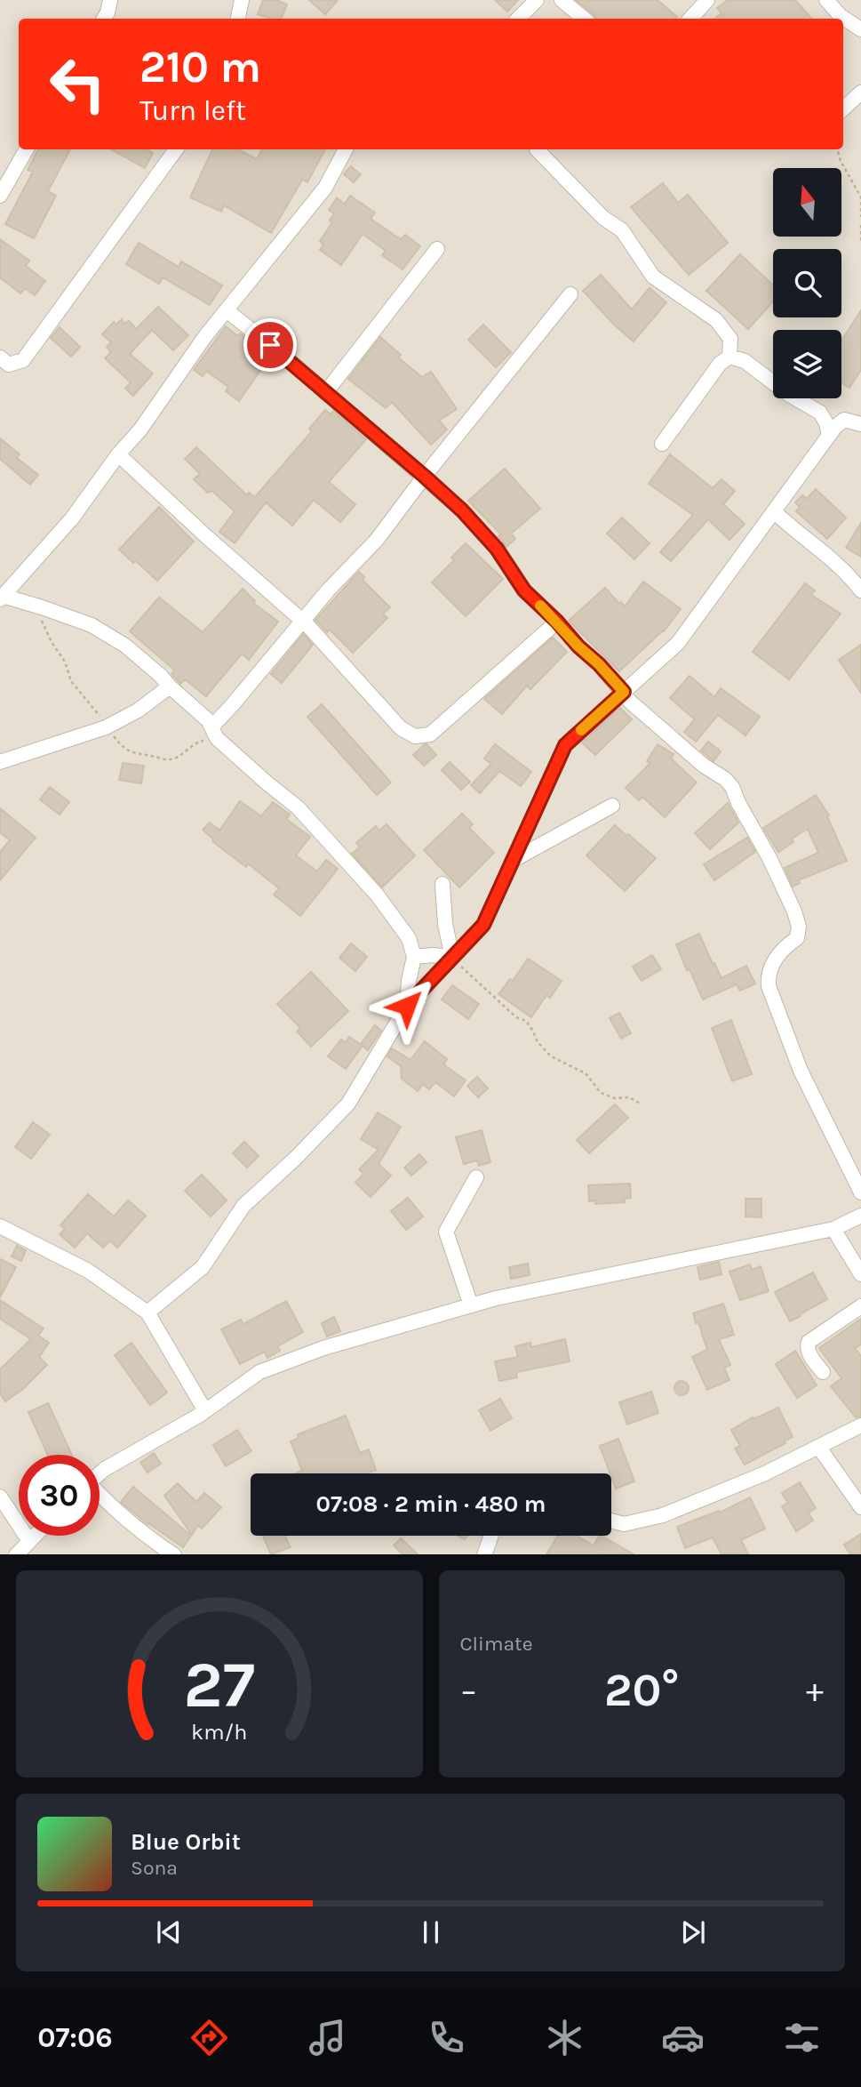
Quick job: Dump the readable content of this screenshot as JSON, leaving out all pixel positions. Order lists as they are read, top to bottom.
{
  "north": "top",
  "page": {
    "turn": ["210 m", "Turn left"],
    "limit": "30",
    "trip": "07:08 · 2 min · 480 m",
    "tile": "Climate",
    "heat": ["−", "20°", "+"],
    "song": ["Blue Orbit", "Sona"],
    "tabs": "07:06",
    "gauge": ["27", "km/h"]
  }
}
